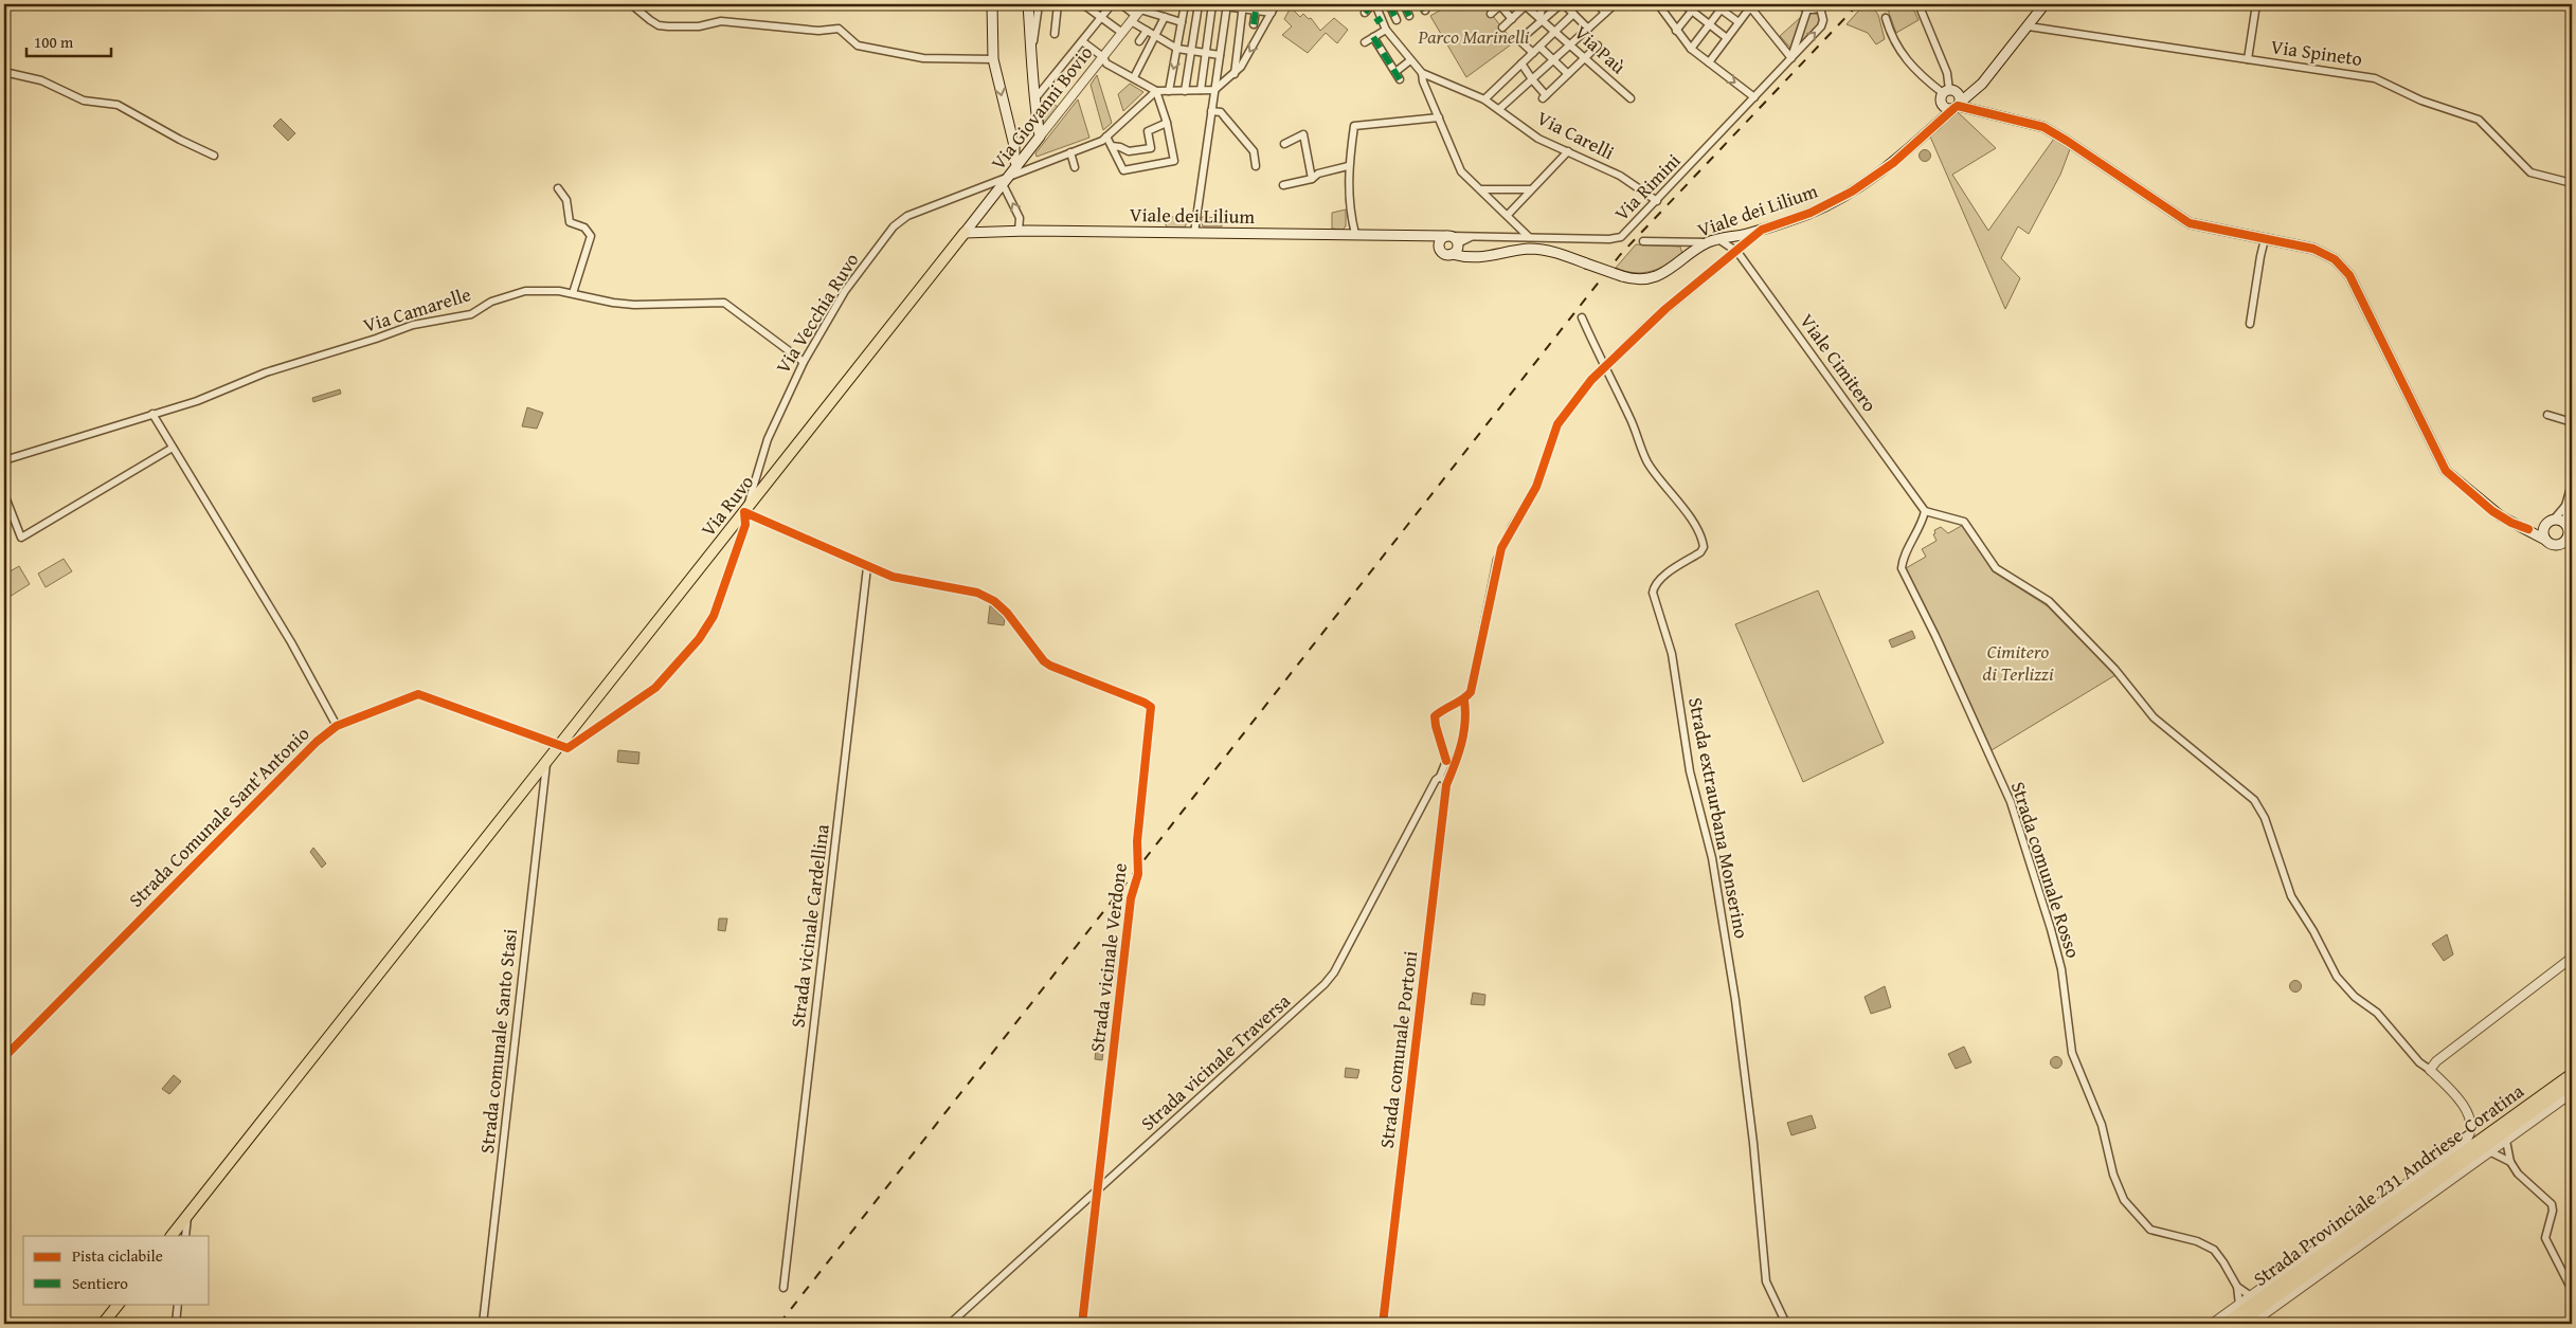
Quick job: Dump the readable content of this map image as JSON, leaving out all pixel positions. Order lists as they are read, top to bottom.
{
  "streets": {
    "main road": [
      "Via Giovanni Bovio",
      "Viale dei Lilium",
      "Via Ruvo",
      "Strada Provinciale 231 Andriese-Coratina"
    ],
    "street": [
      "Via Paù",
      "Via Spineto",
      "Via Carelli",
      "Via Rimini",
      "Via Camarelle",
      "Via Vecchia Ruvo",
      "Viale Cimitero",
      "Strada Comunale Sant'Antonio",
      "Strada extraurbana Monserino",
      "Strada comunale Rosso",
      "Strada vicinale Cardellina",
      "Strada vicinale Verdone",
      "Strada comunale Santo Stasi",
      "Strada comunale Portoni",
      "Strada vicinale Traversa"
    ]
  },
  "crossings": [
    ["Via Spineto", "Viale dei Lilium"],
    ["Via Giovanni Bovio", "Viale dei Lilium"],
    ["Via Giovanni Bovio", "Via Vecchia Ruvo"],
    ["Via Giovanni Bovio", "Via Ruvo"],
    ["Via Carelli", "Via Rimini"],
    ["Via Rimini", "Viale dei Lilium"],
    ["Viale dei Lilium", "Viale Cimitero"],
    ["Viale dei Lilium", "Via Ruvo"],
    ["Via Camarelle", "Via Vecchia Ruvo"],
    ["Via Vecchia Ruvo", "Via Ruvo"],
    ["Via Vecchia Ruvo", "Strada Comunale Sant'Antonio"],
    ["Via Vecchia Ruvo", "Strada vicinale Verdone"],
    ["Viale Cimitero", "Strada comunale Rosso"],
    ["Via Ruvo", "Strada Comunale Sant'Antonio"],
    ["Via Ruvo", "Strada vicinale Verdone"],
    ["Via Ruvo", "Strada comunale Santo Stasi"],
    ["Strada vicinale Cardellina", "Strada vicinale Verdone"],
    ["Strada vicinale Verdone", "Strada vicinale Traversa"]
  ],
  "parks": ["Parco Marinelli", "Cimitero di Terlizzi"],
  "legend": ["Pista ciclabile", "Sentiero"],
  "scale_bar": "100 m"
}
